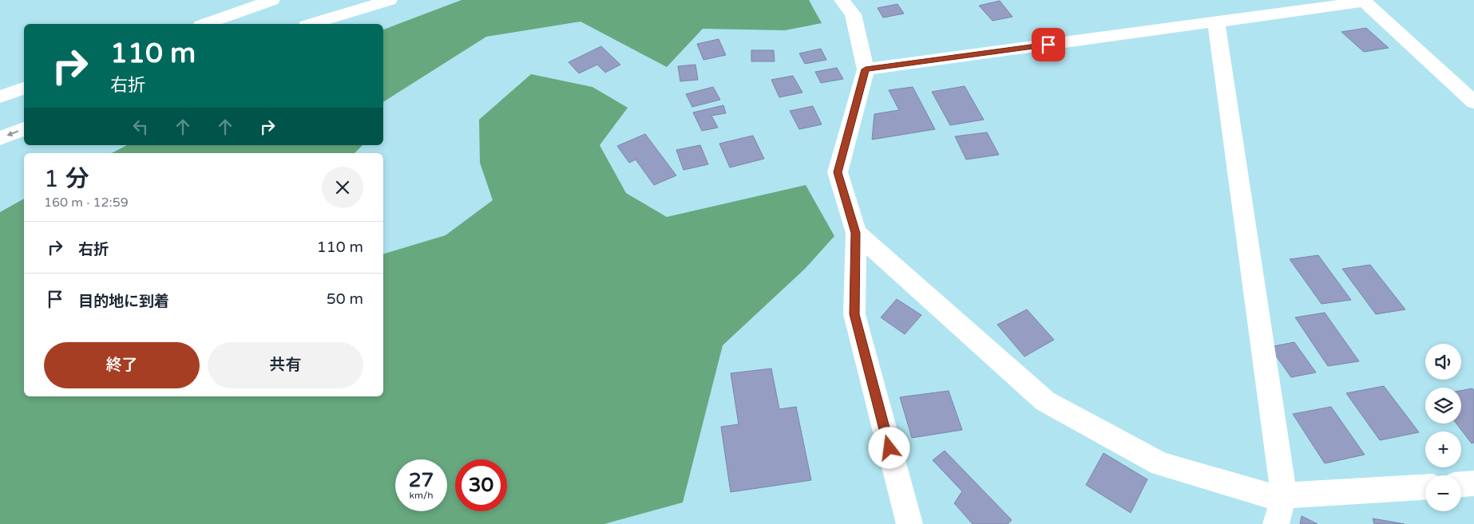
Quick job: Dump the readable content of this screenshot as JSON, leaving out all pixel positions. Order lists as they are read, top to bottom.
{
  "page": {
    "turn": ["110 m", "右折"],
    "heading": ["1 分", "160 m · 12:59"],
    "list": [
      {
        "name": "右折",
        "value": "110 m"
      },
      {
        "name": "目的地に到着",
        "value": "50 m"
      }
    ],
    "buttons": ["終了", "共有"],
    "map_buttons": ["+", "−"],
    "speed": "27 km/h",
    "limit": "30"
  }
}
